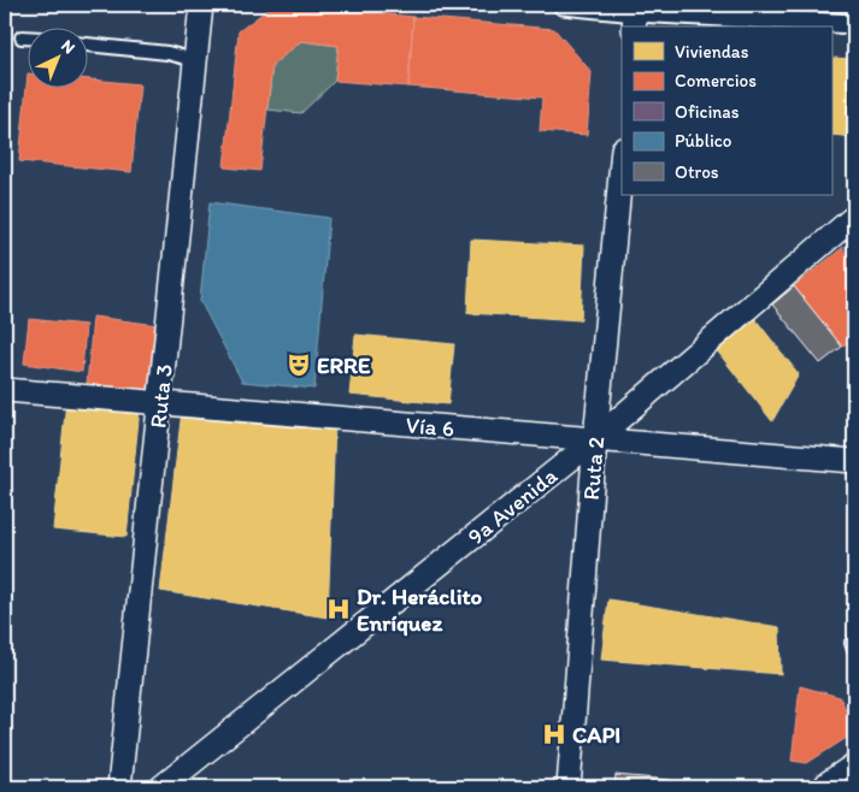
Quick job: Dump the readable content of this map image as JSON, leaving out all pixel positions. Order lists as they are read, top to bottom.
{
  "streets": {
    "street": [
      "Ruta 3",
      "Vía 6",
      "Ruta 2",
      "9a Avenida"
    ]
  },
  "crossings": [
    ["Ruta 3", "Vía 6"],
    ["Vía 6", "Ruta 2"],
    ["Vía 6", "9a Avenida"],
    ["Ruta 2", "9a Avenida"]
  ],
  "places": {
    "theatre": ["ERRE"],
    "hospital": ["Dr. Heráclito Enríquez", "CAPI"]
  },
  "legend": [
    "Viviendas",
    "Comercios",
    "Oficinas",
    "Público",
    "Otros"
  ],
  "north": "top right"
}
